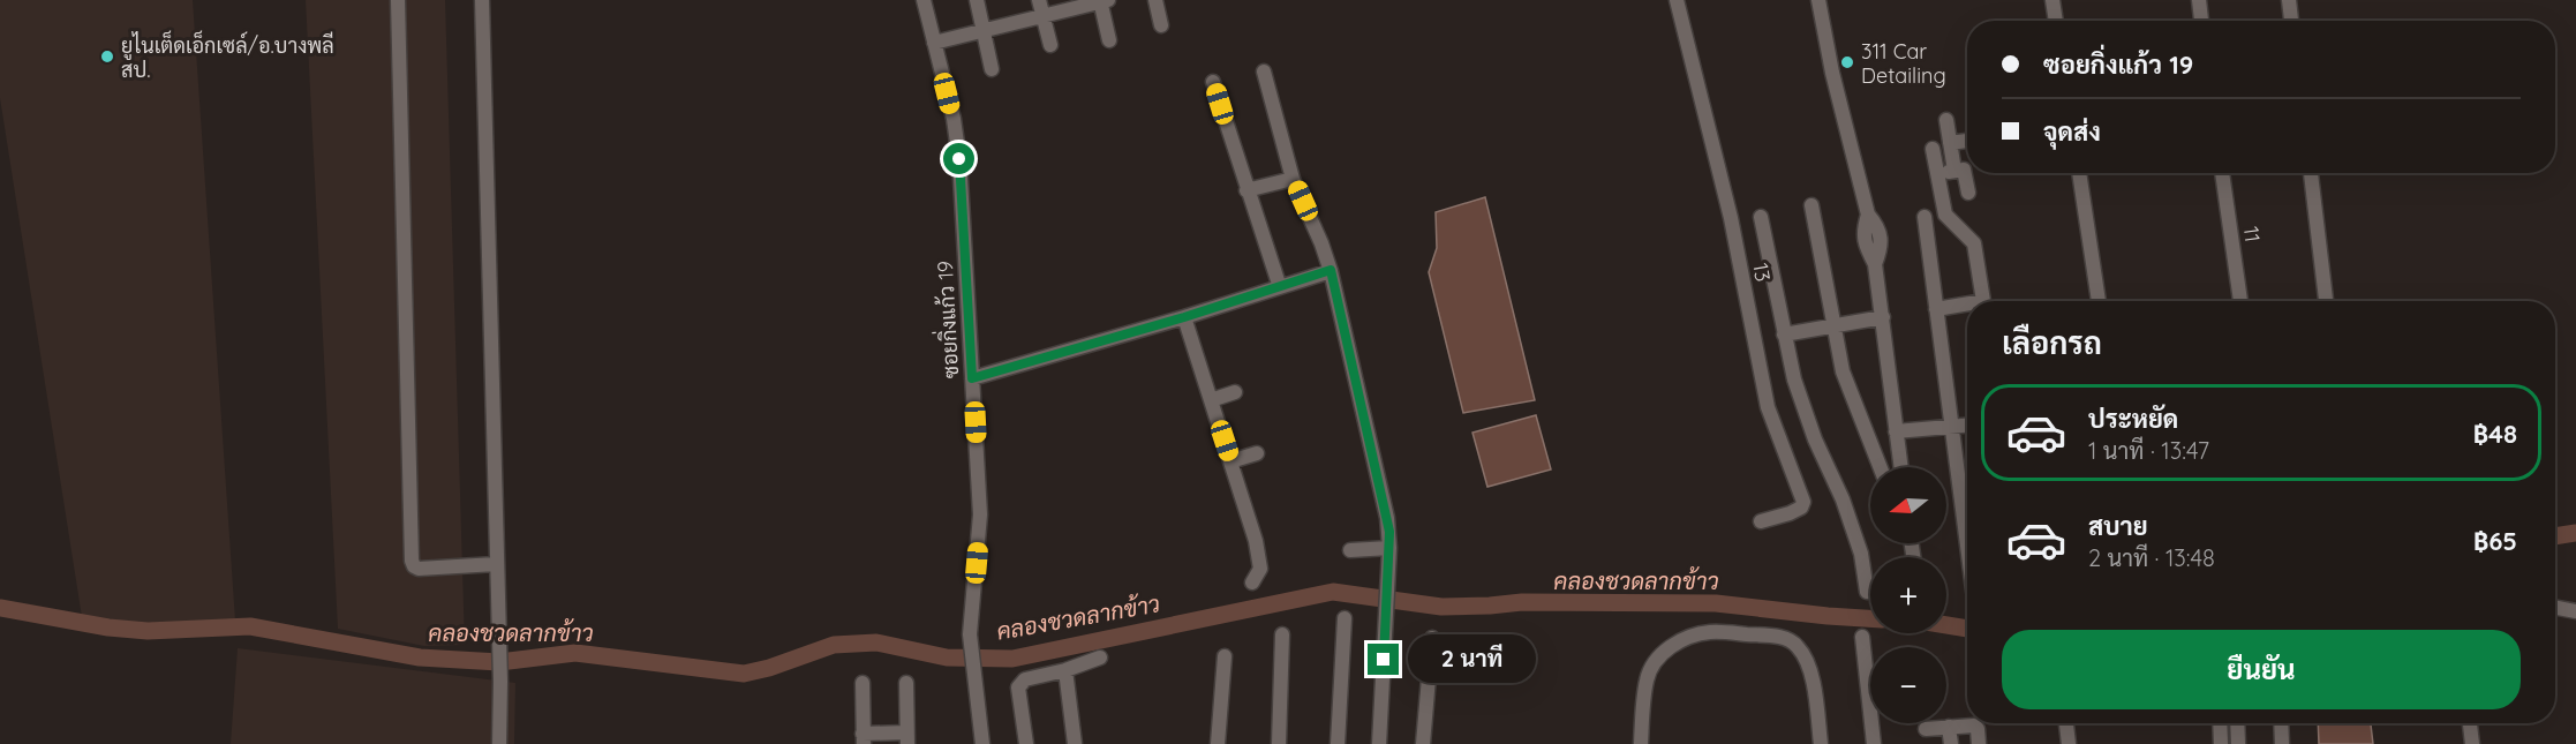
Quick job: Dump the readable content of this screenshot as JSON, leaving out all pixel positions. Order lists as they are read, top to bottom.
{
  "streets": {
    "street": ["11", "13", "ซอยกิ่งแก้ว 19"]
  },
  "water": ["คลองชวดลากข้าว"],
  "places": ["ยูไนเต็ดเอ็กเซล์/อ.บางพลี สป.", "311 Car Detailing"],
  "north": "left",
  "page": {
    "banner": ["ซอยกิ่งแก้ว 19", "จุดส่ง"],
    "heading": "เลือกรถ",
    "list": [
      {
        "name": "ประหยัด",
        "note": "1 นาที · 13:47",
        "value": "฿48"
      },
      {
        "name": "สบาย",
        "note": "2 นาที · 13:48",
        "value": "฿65"
      }
    ],
    "map_buttons": ["+", "−"],
    "buttons": "ยืนยัน",
    "bubble": "2 นาที"
  }
}
